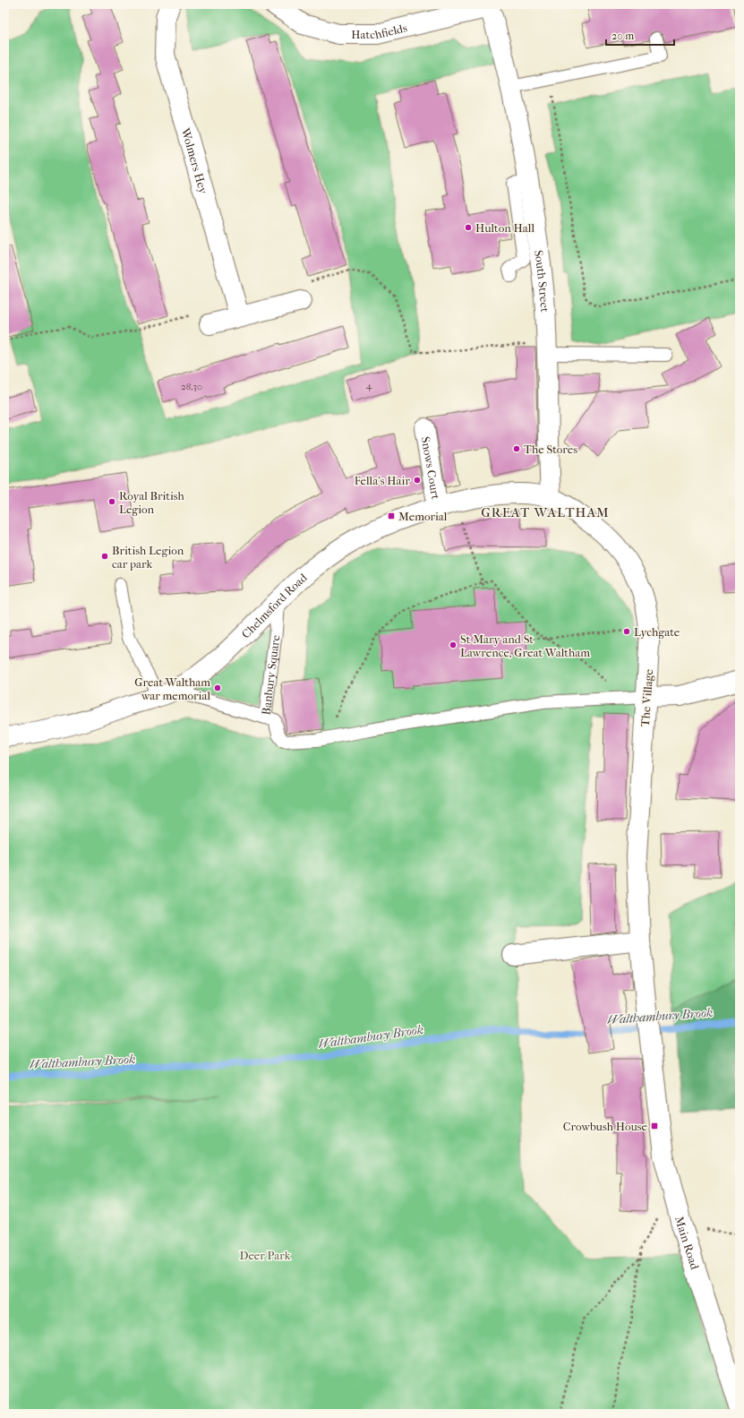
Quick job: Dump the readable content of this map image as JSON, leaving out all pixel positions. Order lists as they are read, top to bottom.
{
  "streets": {
    "street": [
      "Hatchfields",
      "Wolmers Hey",
      "South Street",
      "Snows Court",
      "Chelmsford Road",
      "The Village",
      "Main Road"
    ],
    "lane": ["Banbury Square"]
  },
  "crossings": [
    ["Hatchfields", "South Street"],
    ["South Street", "Chelmsford Road"],
    ["South Street", "The Village"],
    ["Snows Court", "Chelmsford Road"],
    ["Chelmsford Road", "Banbury Square"],
    ["Chelmsford Road", "The Village"],
    ["The Village", "Main Road"]
  ],
  "districts": ["GREAT WALTHAM"],
  "water": ["Walthambury Brook"],
  "parks": ["Deer Park"],
  "places": {
    "other": [
      "Hulton Hall",
      "The Stores",
      "Fella's Hair",
      "Royal British Legion",
      "British Legion car park",
      "Lychgate",
      "St Mary and St Lawrence, Great Waltham",
      "Great Waltham war memorial"
    ],
    "transit": ["Memorial", "Crowbush House"]
  },
  "house_numbers": ["4", "28,30"],
  "scale_bar": "20 m"
}
